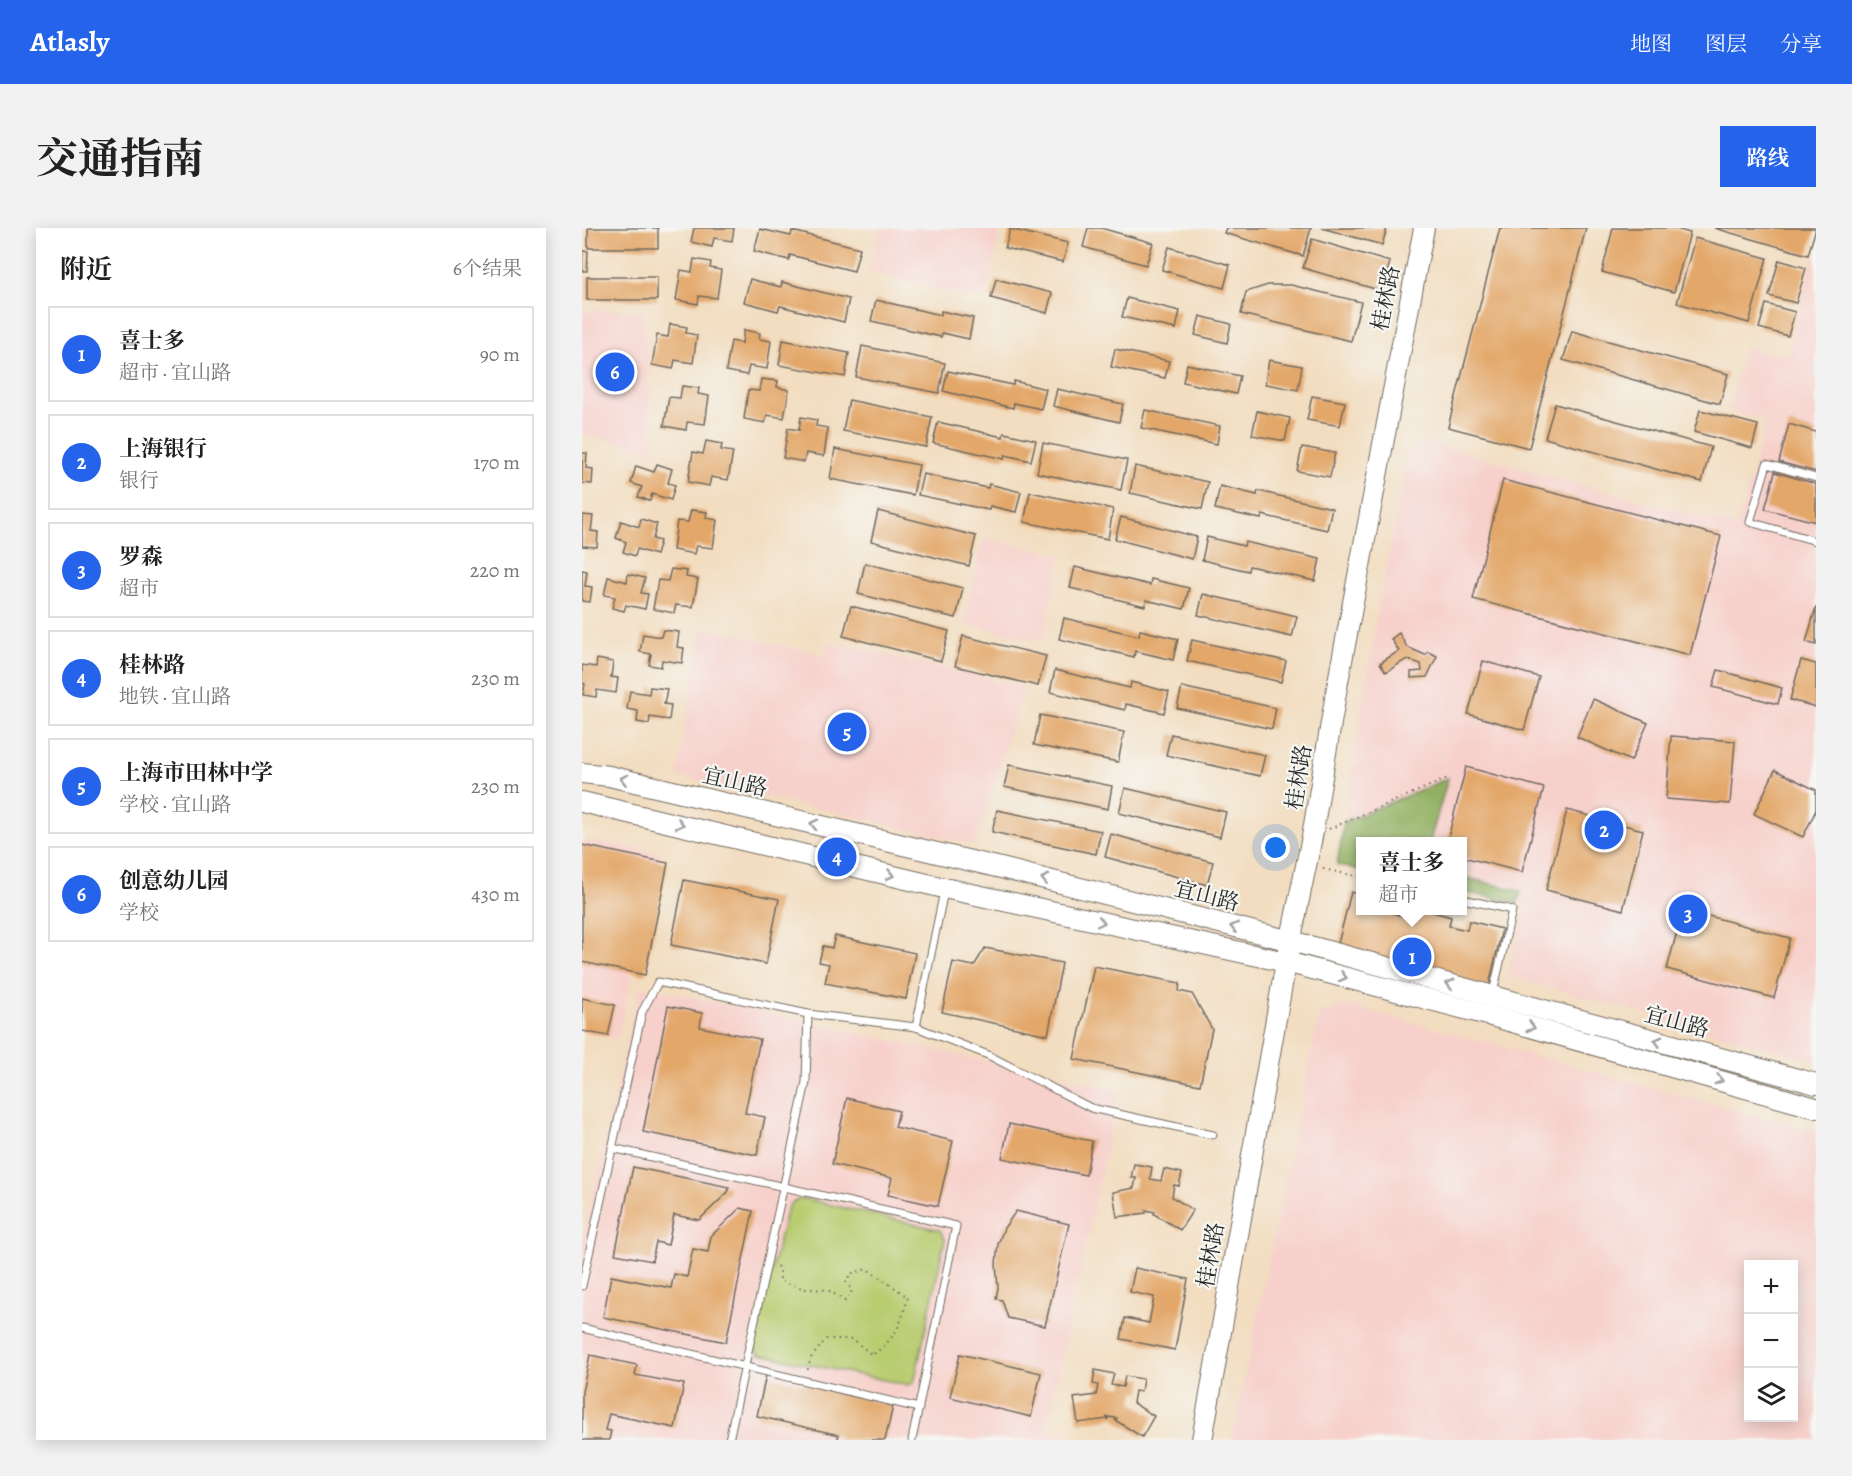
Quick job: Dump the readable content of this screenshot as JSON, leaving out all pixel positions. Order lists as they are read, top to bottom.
{
  "streets": {
    "main road": ["桂林路", "宜山路"]
  },
  "crossings": [
    ["桂林路", "宜山路"]
  ],
  "page": {
    "header": "Atlasly",
    "nav": ["地图", "图层", "分享"],
    "title": "交通指南",
    "buttons": "路线",
    "heading": ["附近", "6个结果"],
    "list": [
      {
        "mark": "1",
        "name": "喜士多",
        "note": "超市 · 宜山路",
        "value": "90 m"
      },
      {
        "mark": "2",
        "name": "上海银行",
        "note": "银行",
        "value": "170 m"
      },
      {
        "mark": "3",
        "name": "罗森",
        "note": "超市",
        "value": "220 m"
      },
      {
        "mark": "4",
        "name": "桂林路",
        "note": "地铁 · 宜山路",
        "value": "230 m"
      },
      {
        "mark": "5",
        "name": "上海市田林中学",
        "note": "学校 · 宜山路",
        "value": "230 m"
      },
      {
        "mark": "6",
        "name": "创意幼儿园",
        "note": "学校",
        "value": "430 m"
      }
    ],
    "pins": [
      "6",
      "5",
      "2",
      "4",
      "3",
      "1"
    ],
    "popup": ["喜士多", "超市"],
    "map_buttons": ["+", "−"]
  }
}
